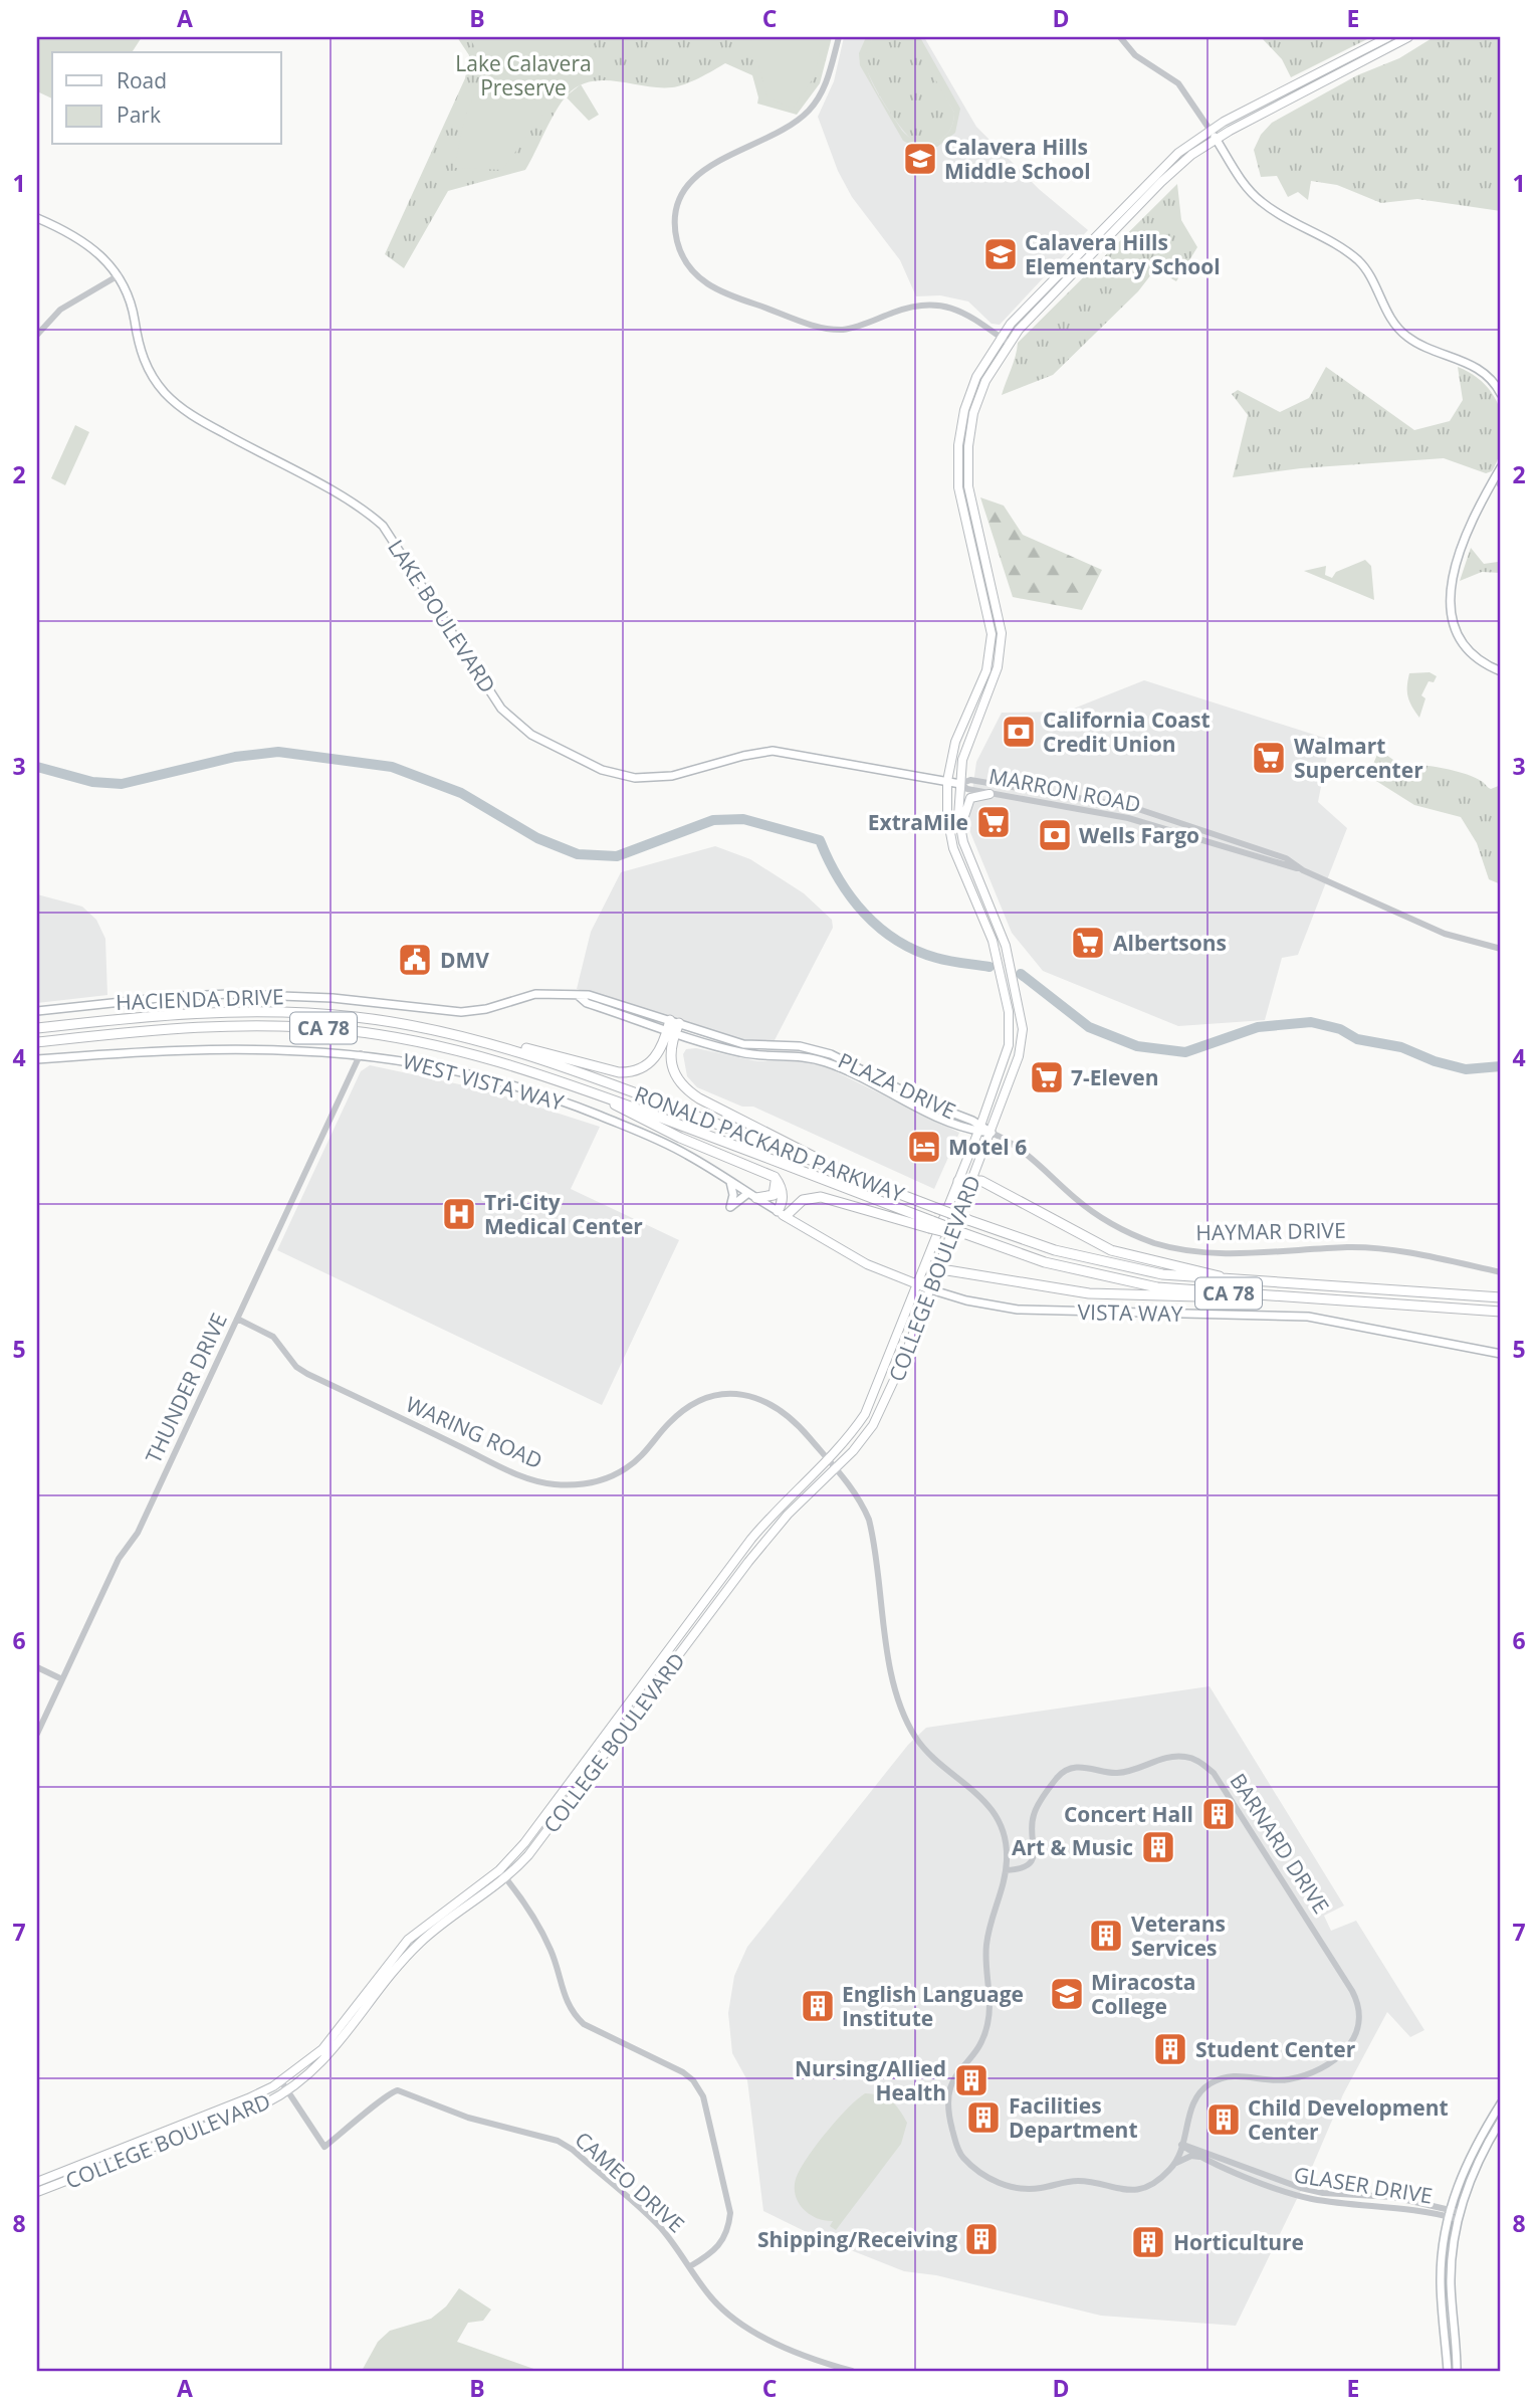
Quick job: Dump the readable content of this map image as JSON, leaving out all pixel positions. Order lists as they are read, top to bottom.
{
  "streets": {
    "highway": ["CA 78", "RONALD PACKARD PARKWAY"],
    "main road": [
      "LAKE BOULEVARD",
      "HACIENDA DRIVE",
      "WEST VISTA WAY",
      "PLAZA DRIVE",
      "COLLEGE BOULEVARD",
      "VISTA WAY"
    ],
    "street": [
      "MARRON ROAD",
      "HAYMAR DRIVE",
      "THUNDER DRIVE",
      "WARING ROAD",
      "BARNARD DRIVE",
      "CAMEO DRIVE",
      "GLASER DRIVE"
    ]
  },
  "crossings": [
    ["LAKE BOULEVARD", "MARRON ROAD"],
    ["LAKE BOULEVARD", "COLLEGE BOULEVARD"],
    ["MARRON ROAD", "COLLEGE BOULEVARD"],
    ["HACIENDA DRIVE", "PLAZA DRIVE"],
    ["WEST VISTA WAY", "VISTA WAY"],
    ["WEST VISTA WAY", "THUNDER DRIVE"],
    ["PLAZA DRIVE", "HAYMAR DRIVE"],
    ["PLAZA DRIVE", "COLLEGE BOULEVARD"],
    ["HAYMAR DRIVE", "COLLEGE BOULEVARD"],
    ["COLLEGE BOULEVARD", "VISTA WAY"],
    ["COLLEGE BOULEVARD", "WARING ROAD"],
    ["COLLEGE BOULEVARD", "CAMEO DRIVE"],
    ["THUNDER DRIVE", "WARING ROAD"],
    ["BARNARD DRIVE", "GLASER DRIVE"]
  ],
  "parks": ["Lake Calavera Preserve"],
  "places": {
    "school or university": ["Calavera Hills Middle School", "Calavera Hills Elementary School", "Miracosta College"],
    "bank": ["California Coast Credit Union", "Wells Fargo"],
    "supermarket": [
      "Walmart Supercenter",
      "ExtraMile",
      "Albertsons",
      "7-Eleven"
    ],
    "public building": ["DMV"],
    "hotel": ["Motel 6"],
    "hospital": ["Tri-City Medical Center"],
    "building": [
      "Concert Hall",
      "Art & Music",
      "Veterans Services",
      "English Language Institute",
      "Student Center",
      "Nursing/Allied Health",
      "Facilities Department",
      "Child Development Center",
      "Shipping/Receiving",
      "Horticulture"
    ]
  },
  "legend": ["Road", "Park"],
  "grid": {
    "columns": [
      "A",
      "B",
      "C",
      "D",
      "E"
    ],
    "rows": [
      "1",
      "2",
      "3",
      "4",
      "5",
      "6",
      "7",
      "8"
    ]
  }
}
